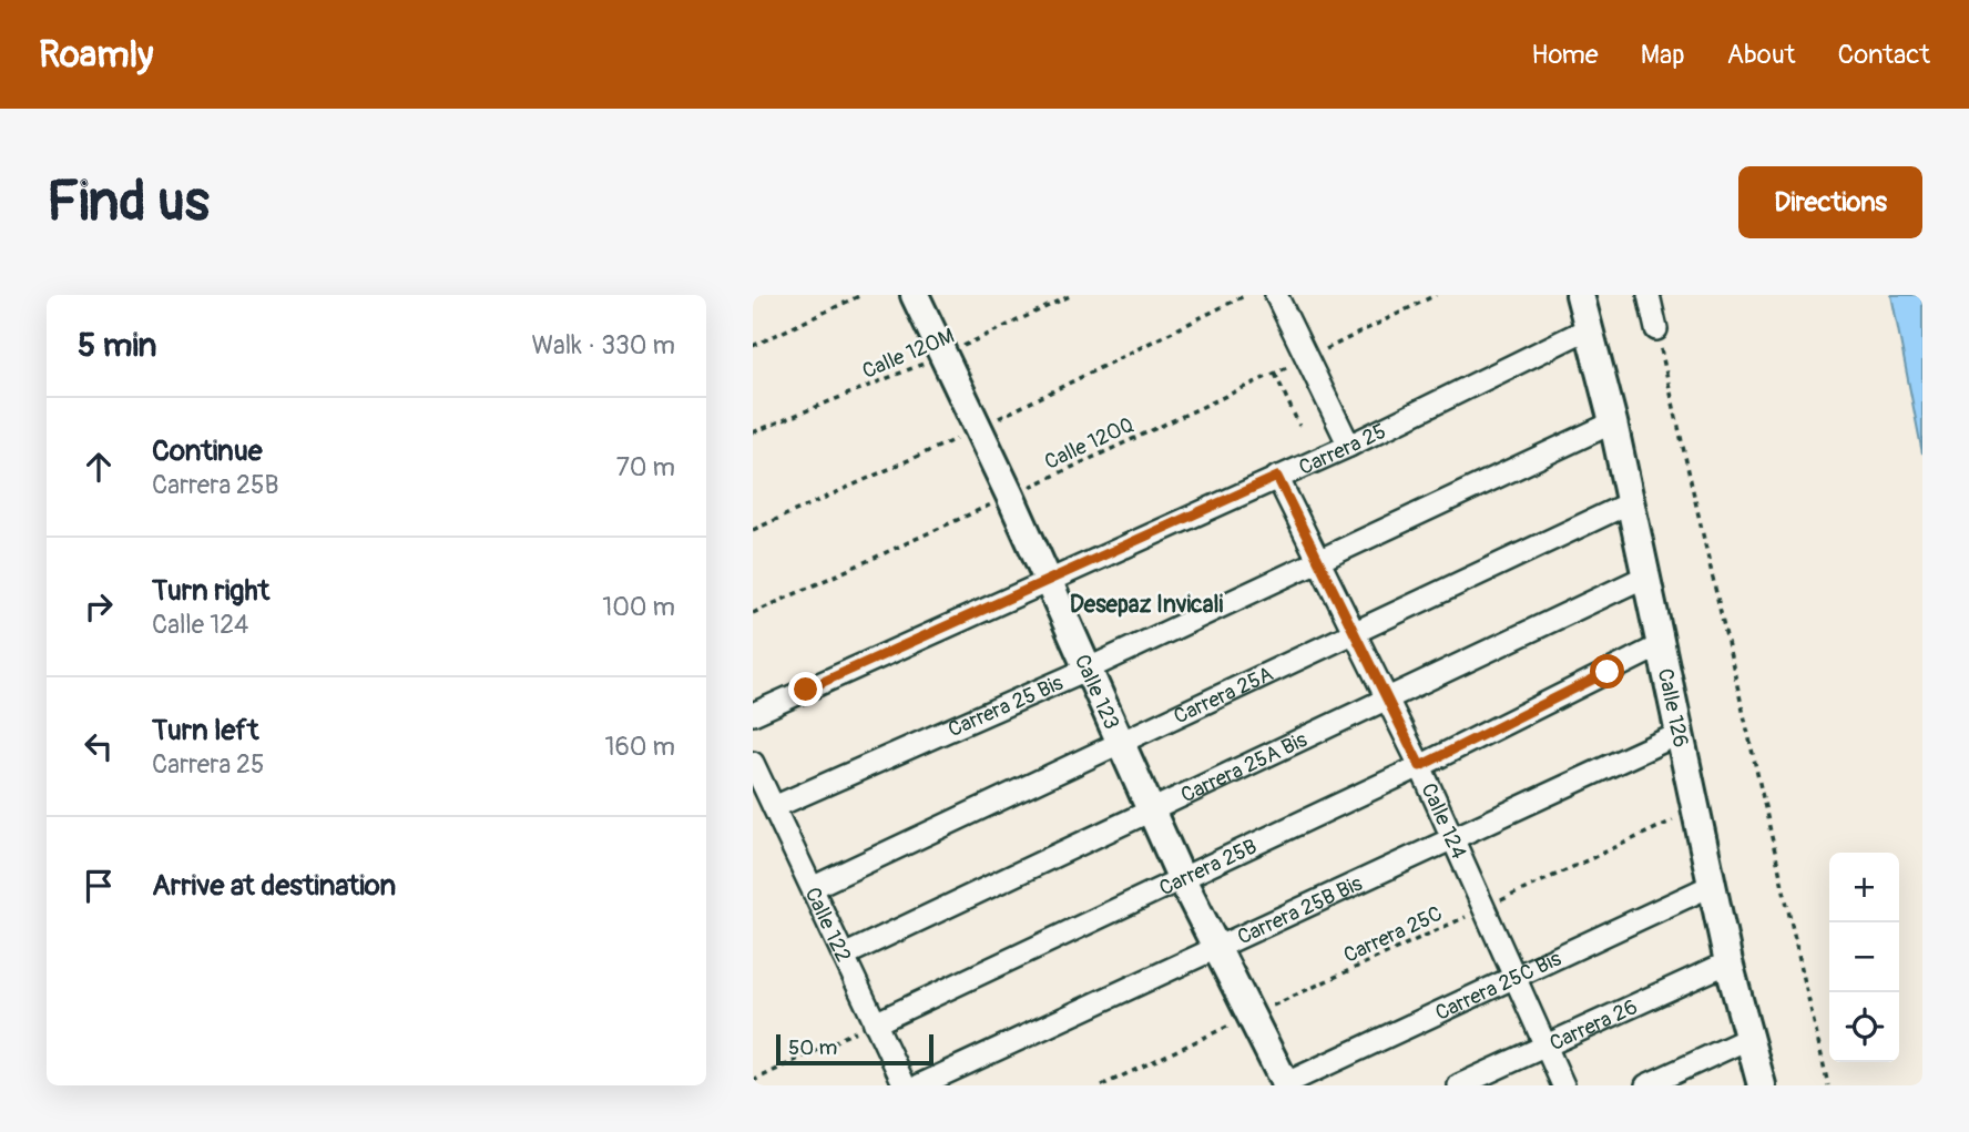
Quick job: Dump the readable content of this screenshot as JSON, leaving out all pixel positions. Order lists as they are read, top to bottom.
{
  "streets": {
    "street": [
      "Carrera 25",
      "Calle 123",
      "Carrera 25A",
      "Carrera 25 Bis",
      "Calle 126",
      "Carrera 25A Bis",
      "Calle 124",
      "Carrera 25B",
      "Carrera 25B Bis",
      "Calle 122",
      "Carrera 25C Bis",
      "Carrera 26"
    ],
    "path": ["Calle 120M", "Calle 120Q", "Carrera 25C"]
  },
  "crossings": [
    ["Calle 120M", "Calle 123"],
    ["Calle 120Q", "Calle 123"],
    ["Carrera 25", "Calle 123"],
    ["Carrera 25", "Calle 126"],
    ["Carrera 25", "Calle 124"],
    ["Calle 123", "Carrera 25A"],
    ["Calle 123", "Carrera 25 Bis"],
    ["Calle 123", "Carrera 25A Bis"],
    ["Calle 123", "Carrera 25B"],
    ["Calle 123", "Carrera 25B Bis"],
    ["Calle 123", "Carrera 25C"],
    ["Calle 123", "Carrera 25C Bis"],
    ["Carrera 25A", "Calle 126"],
    ["Carrera 25A", "Calle 124"],
    ["Carrera 25A", "Calle 122"],
    ["Carrera 25 Bis", "Calle 126"],
    ["Carrera 25 Bis", "Calle 124"],
    ["Carrera 25 Bis", "Calle 122"],
    ["Calle 126", "Carrera 25A Bis"],
    ["Calle 126", "Carrera 25B"],
    ["Calle 126", "Carrera 25B Bis"],
    ["Calle 126", "Carrera 25C"],
    ["Calle 126", "Carrera 25C Bis"],
    ["Calle 126", "Carrera 26"],
    ["Carrera 25A Bis", "Calle 124"],
    ["Carrera 25A Bis", "Calle 122"],
    ["Calle 124", "Carrera 25B"],
    ["Calle 124", "Carrera 25B Bis"],
    ["Calle 124", "Carrera 25C"],
    ["Calle 124", "Carrera 25C Bis"],
    ["Calle 124", "Carrera 26"],
    ["Carrera 25B", "Calle 122"]
  ],
  "districts": ["Desepaz Invicali"],
  "scale_bar": "50 m",
  "page": {
    "header": "Roamly",
    "nav": [
      "Home",
      "Map",
      "About",
      "Contact"
    ],
    "buttons": "Directions",
    "title": "Find us",
    "heading": ["5 min", "Walk · 330 m"],
    "list": [
      ["Continue", "Carrera 25B", "70 m"],
      ["Turn right", "Calle 124", "100 m"],
      ["Turn left", "Carrera 25", "160 m"],
      "Arrive at destination"
    ],
    "map_buttons": ["+", "−"],
    "scale": "50 m"
  }
}
